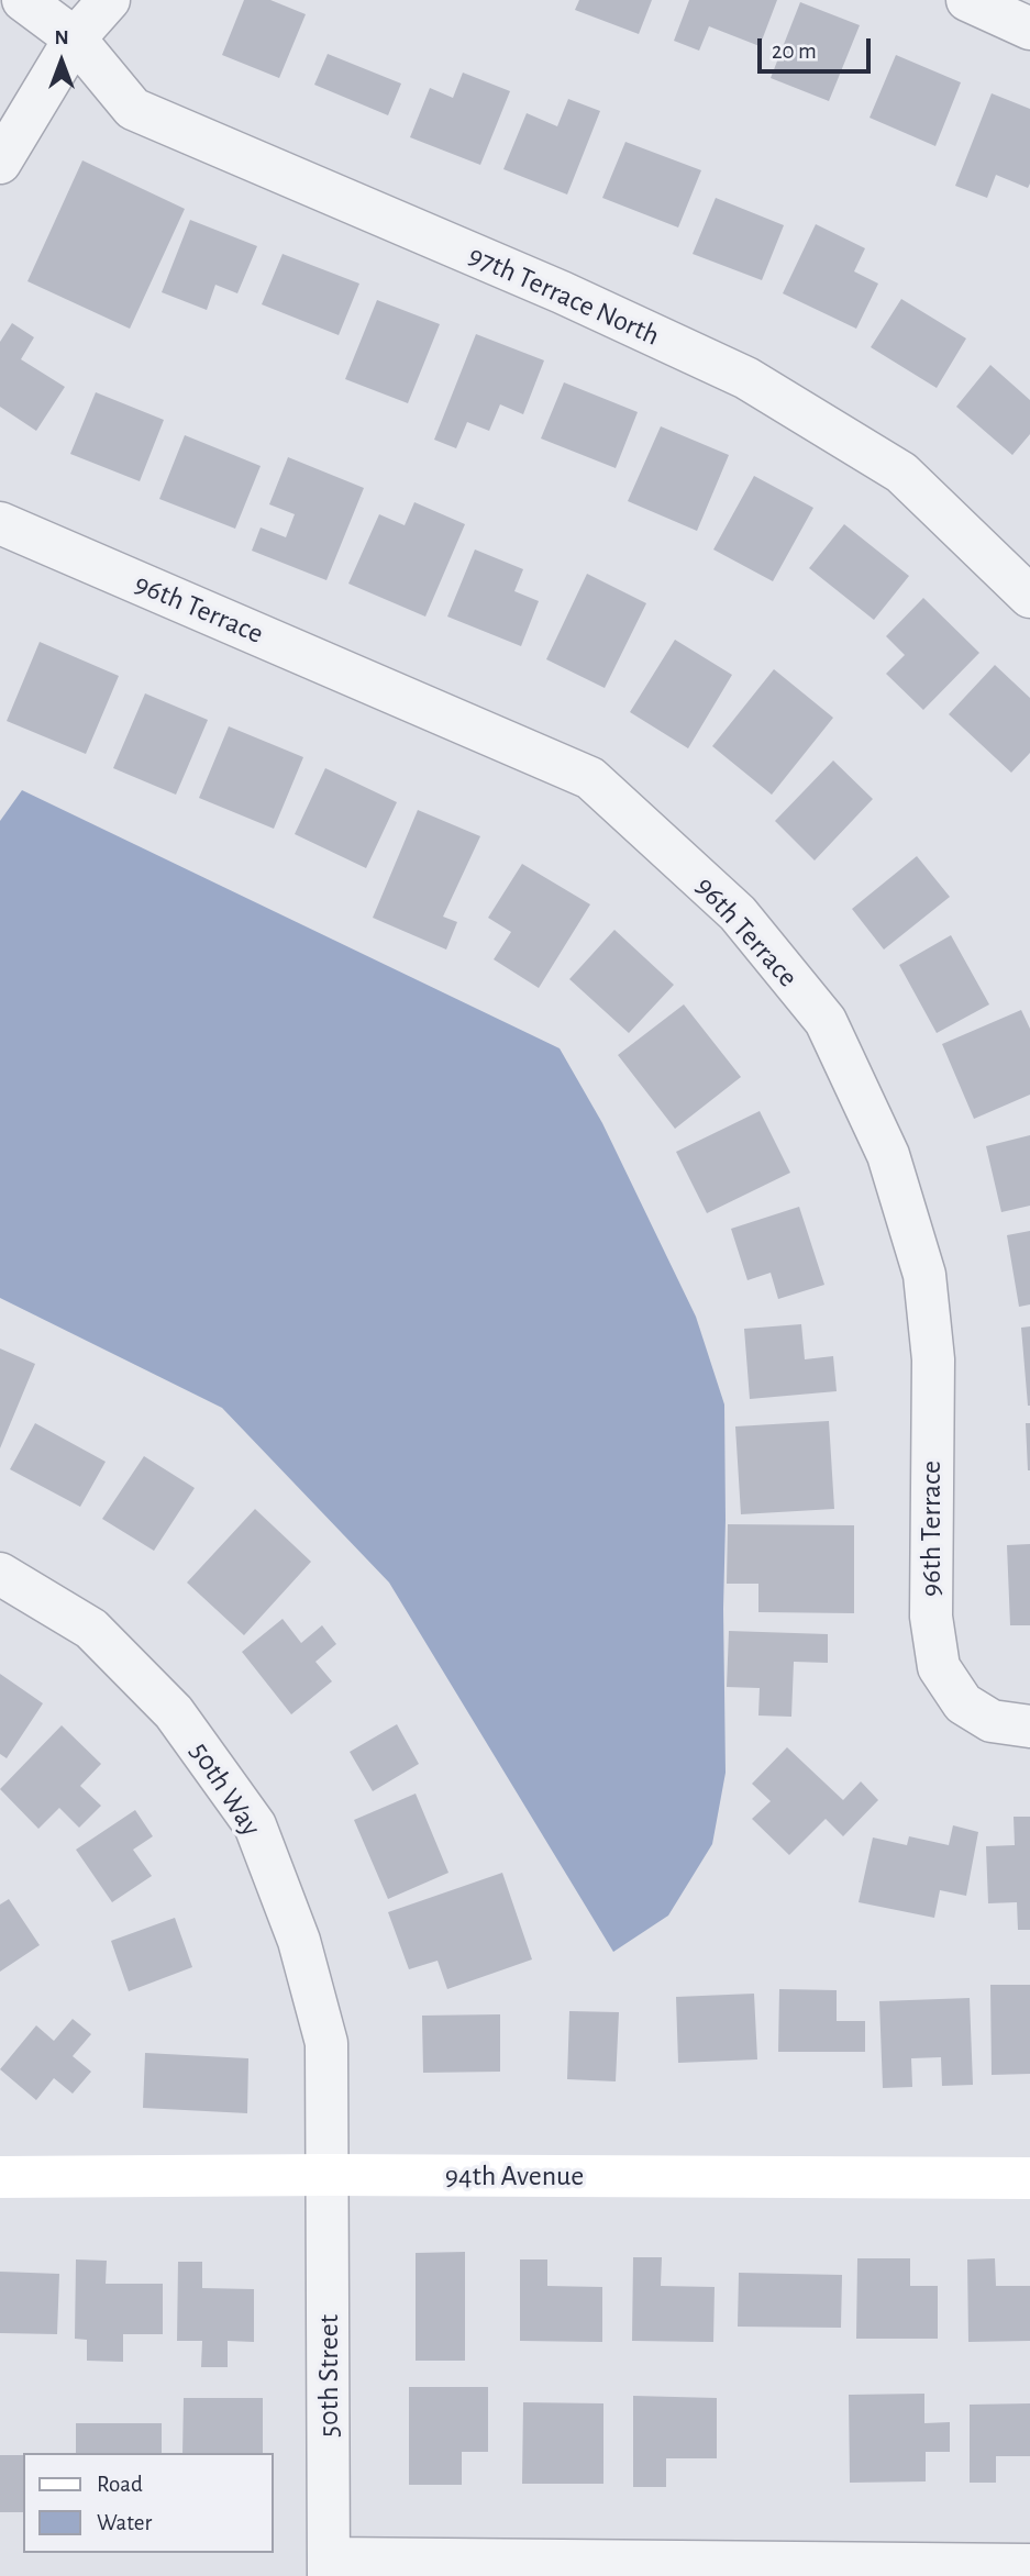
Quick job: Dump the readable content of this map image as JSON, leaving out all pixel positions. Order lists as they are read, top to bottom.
{
  "streets": {
    "street": [
      "97th Terrace North",
      "96th Terrace",
      "50th Way",
      "94th Avenue",
      "50th Street"
    ]
  },
  "crossings": [
    ["50th Way", "94th Avenue"],
    ["50th Way", "50th Street"],
    ["94th Avenue", "50th Street"]
  ],
  "legend": ["Road", "Water"],
  "scale_bar": "20 m",
  "north": "top"
}
